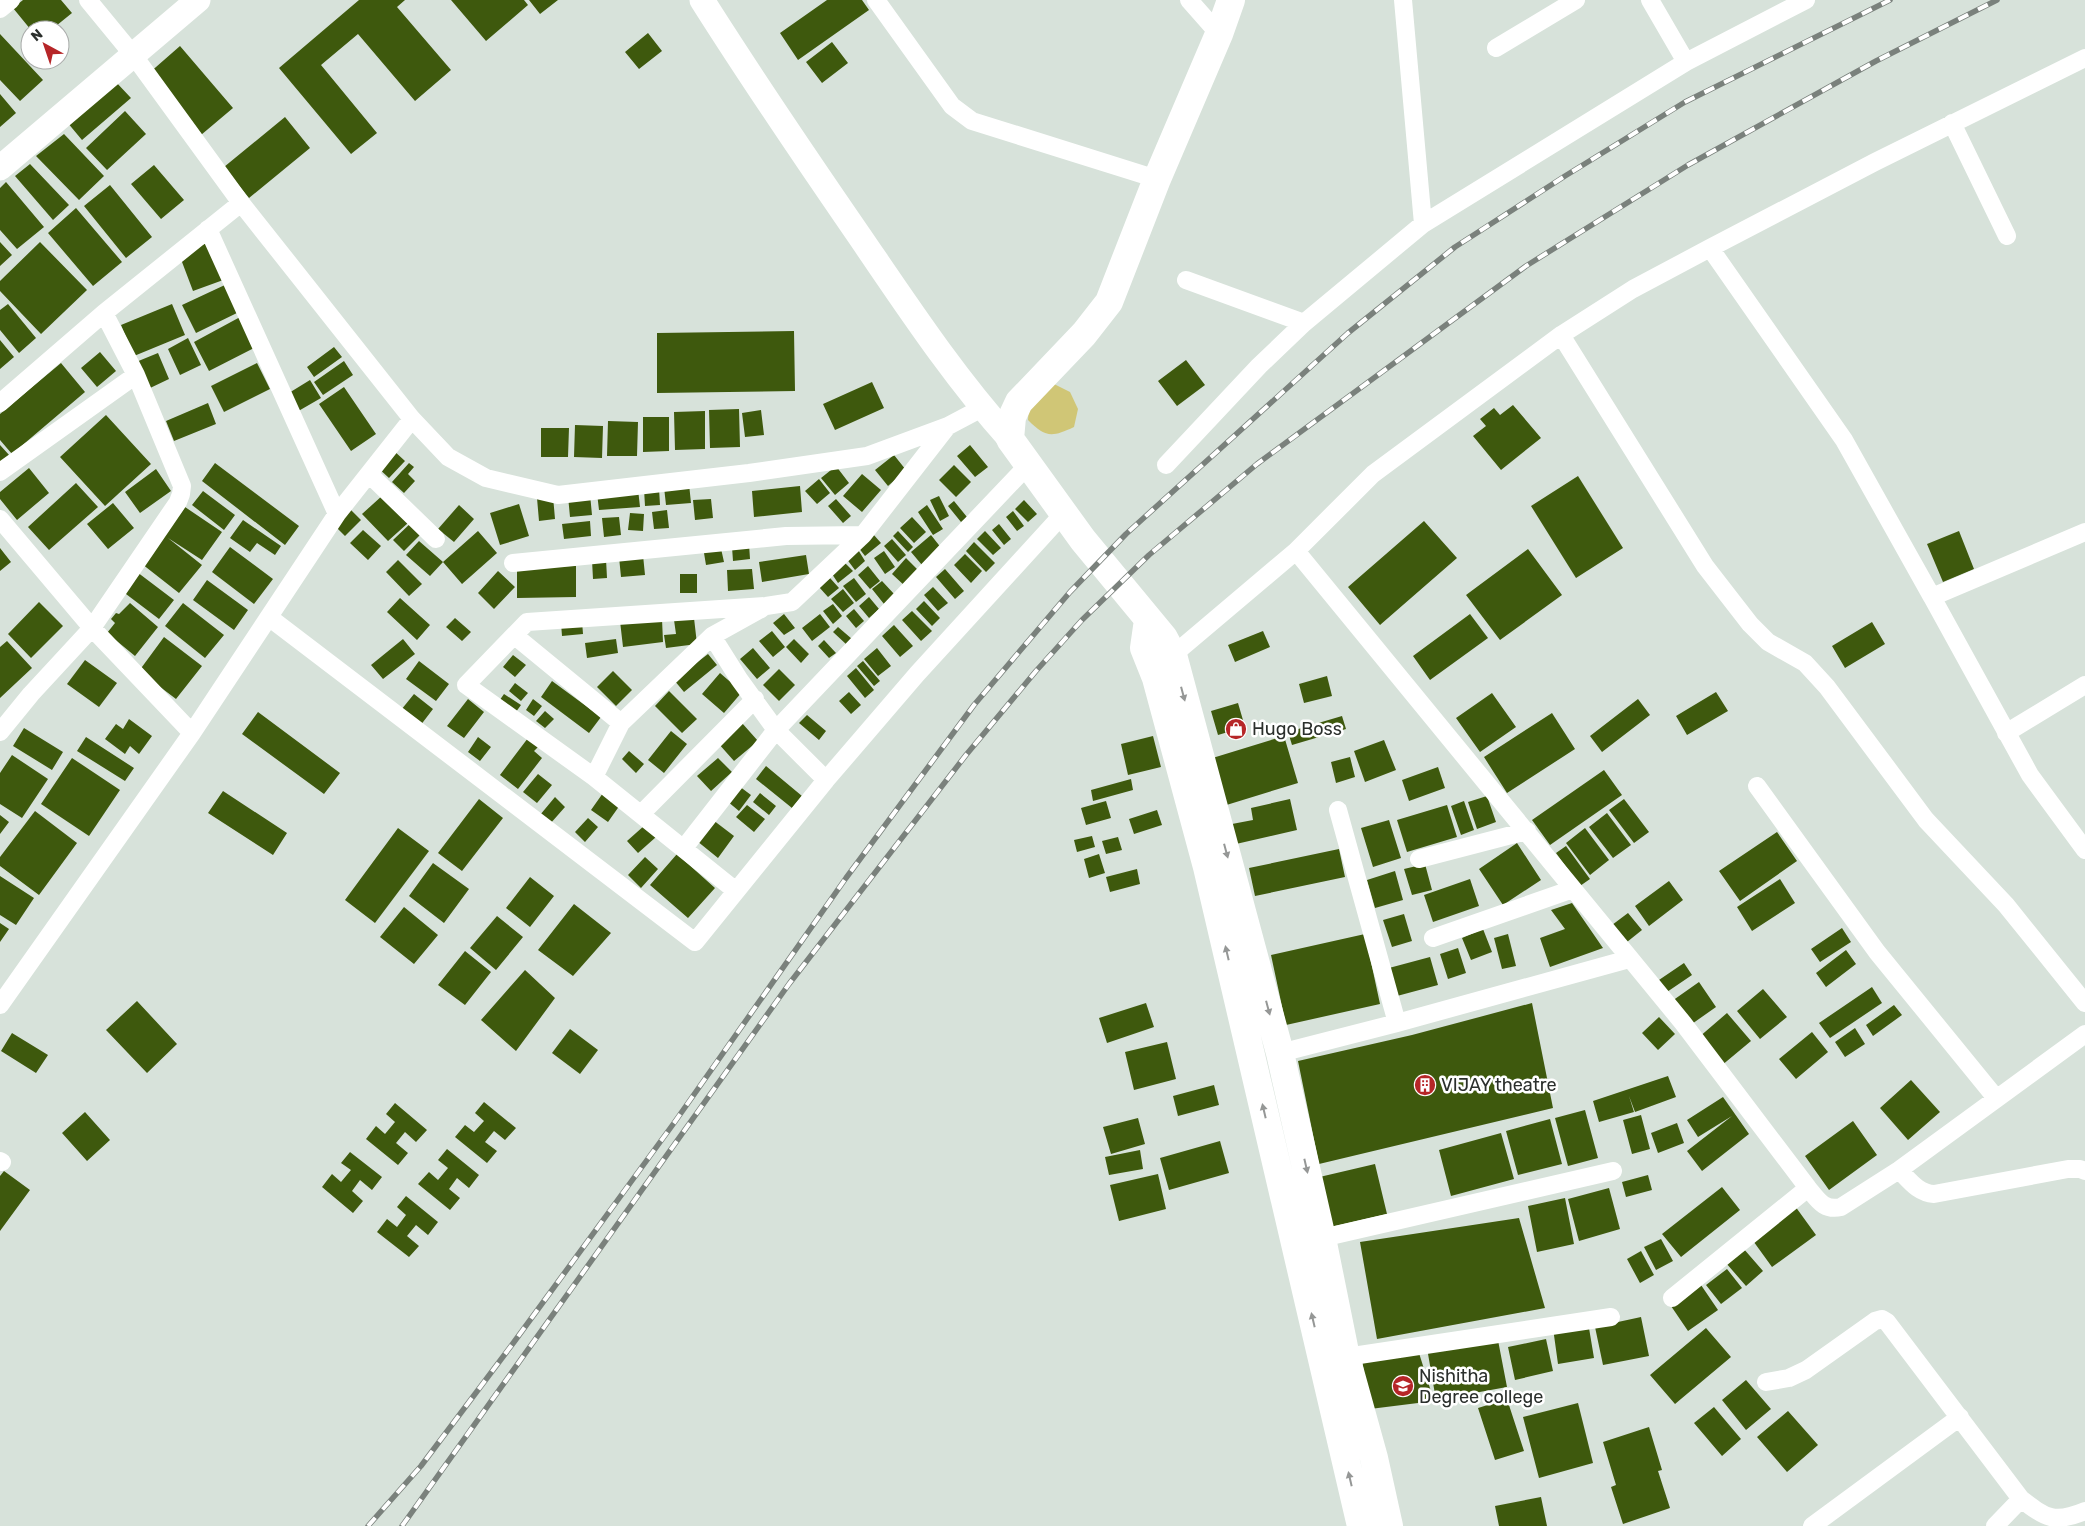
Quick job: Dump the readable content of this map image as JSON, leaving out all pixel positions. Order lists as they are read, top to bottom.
{
  "places": {
    "shop": ["Hugo Boss"],
    "building": ["VIJAY theatre"],
    "school or university": ["Nishitha Degree college"]
  },
  "north": "top left"
}
